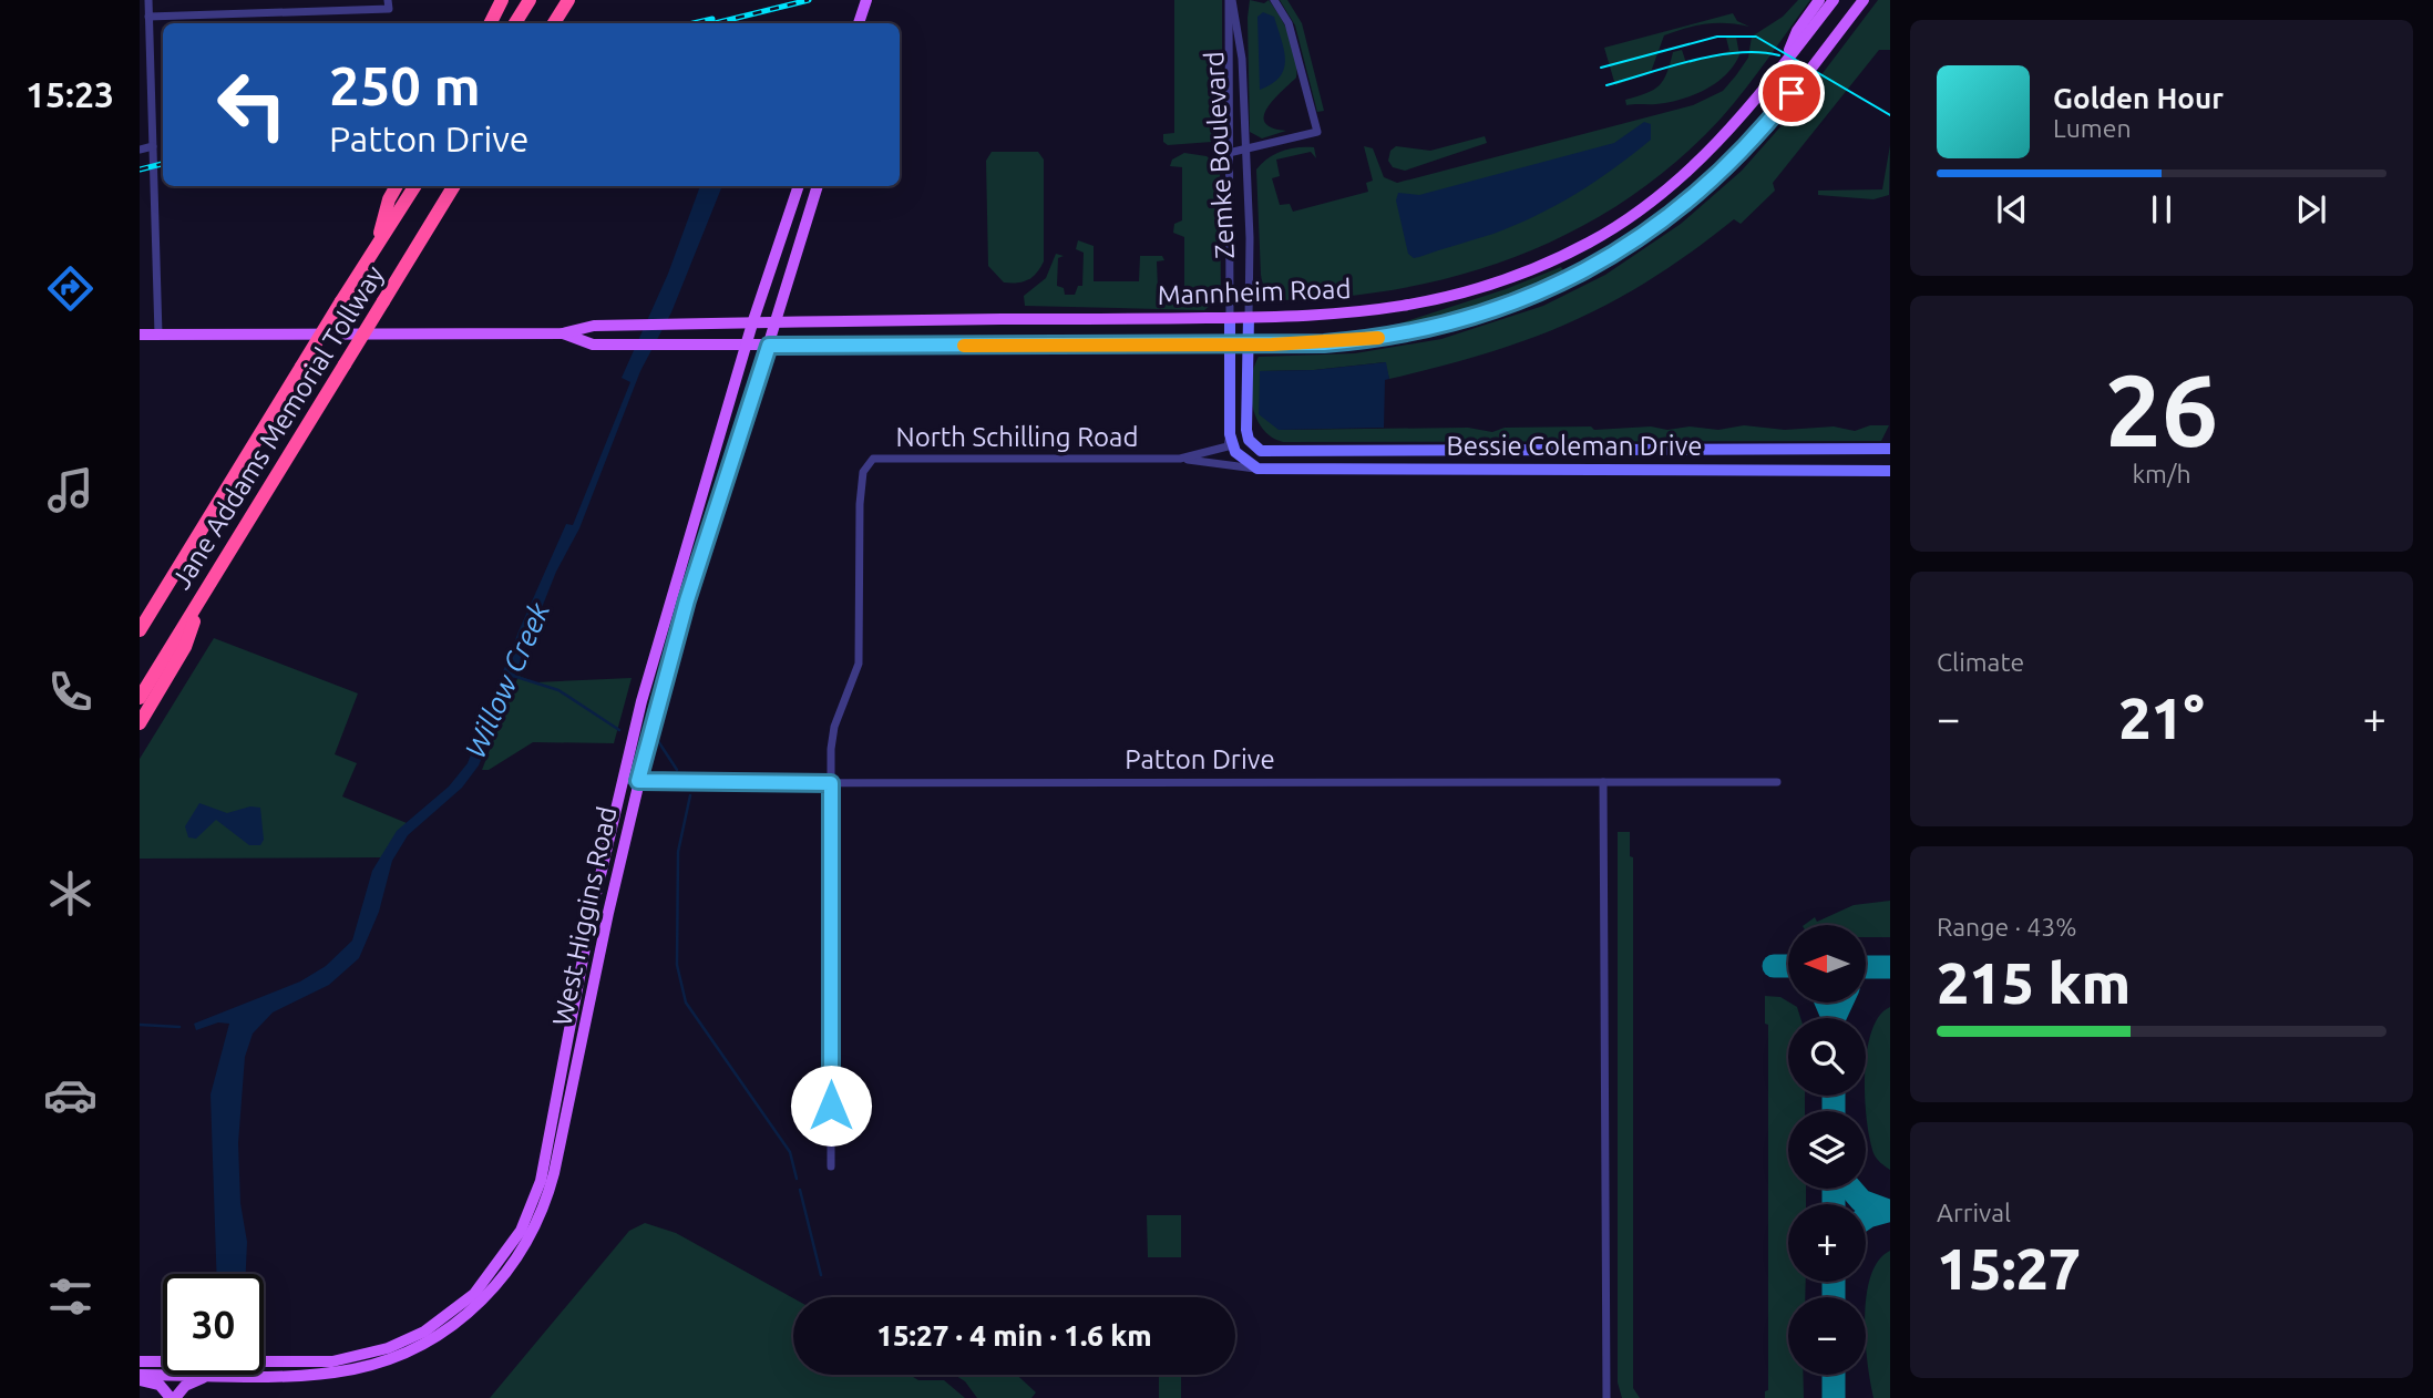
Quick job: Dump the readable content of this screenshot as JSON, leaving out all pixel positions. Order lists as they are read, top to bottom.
{
  "streets": {
    "highway": ["Jane Addams Memorial Tollway"],
    "main road": ["Mannheim Road", "West Higgins Road"],
    "street": [
      "Zemke Boulevard",
      "North Schilling Road",
      "Bessie Coleman Drive",
      "Patton Drive"
    ]
  },
  "crossings": [
    ["Zemke Boulevard", "Mannheim Road"],
    ["Zemke Boulevard", "North Schilling Road"],
    ["Zemke Boulevard", "Bessie Coleman Drive"],
    ["Mannheim Road", "West Higgins Road"],
    ["North Schilling Road", "Bessie Coleman Drive"],
    ["North Schilling Road", "Patton Drive"],
    ["Patton Drive", "West Higgins Road"]
  ],
  "water": ["Willow Creek"],
  "north": "left",
  "page": {
    "tabs": "15:23",
    "turn": ["250 m", "Patton Drive"],
    "song": ["Golden Hour", "Lumen"],
    "tile": [
      ["26", "km/h"],
      "Climate",
      ["Range · 43%", "215 km"],
      ["Arrival", "15:27"]
    ],
    "heat": ["−", "21°", "+"],
    "map_buttons": ["+", "−"],
    "limit": "30",
    "trip": "15:27 · 4 min · 1.6 km"
  }
}
